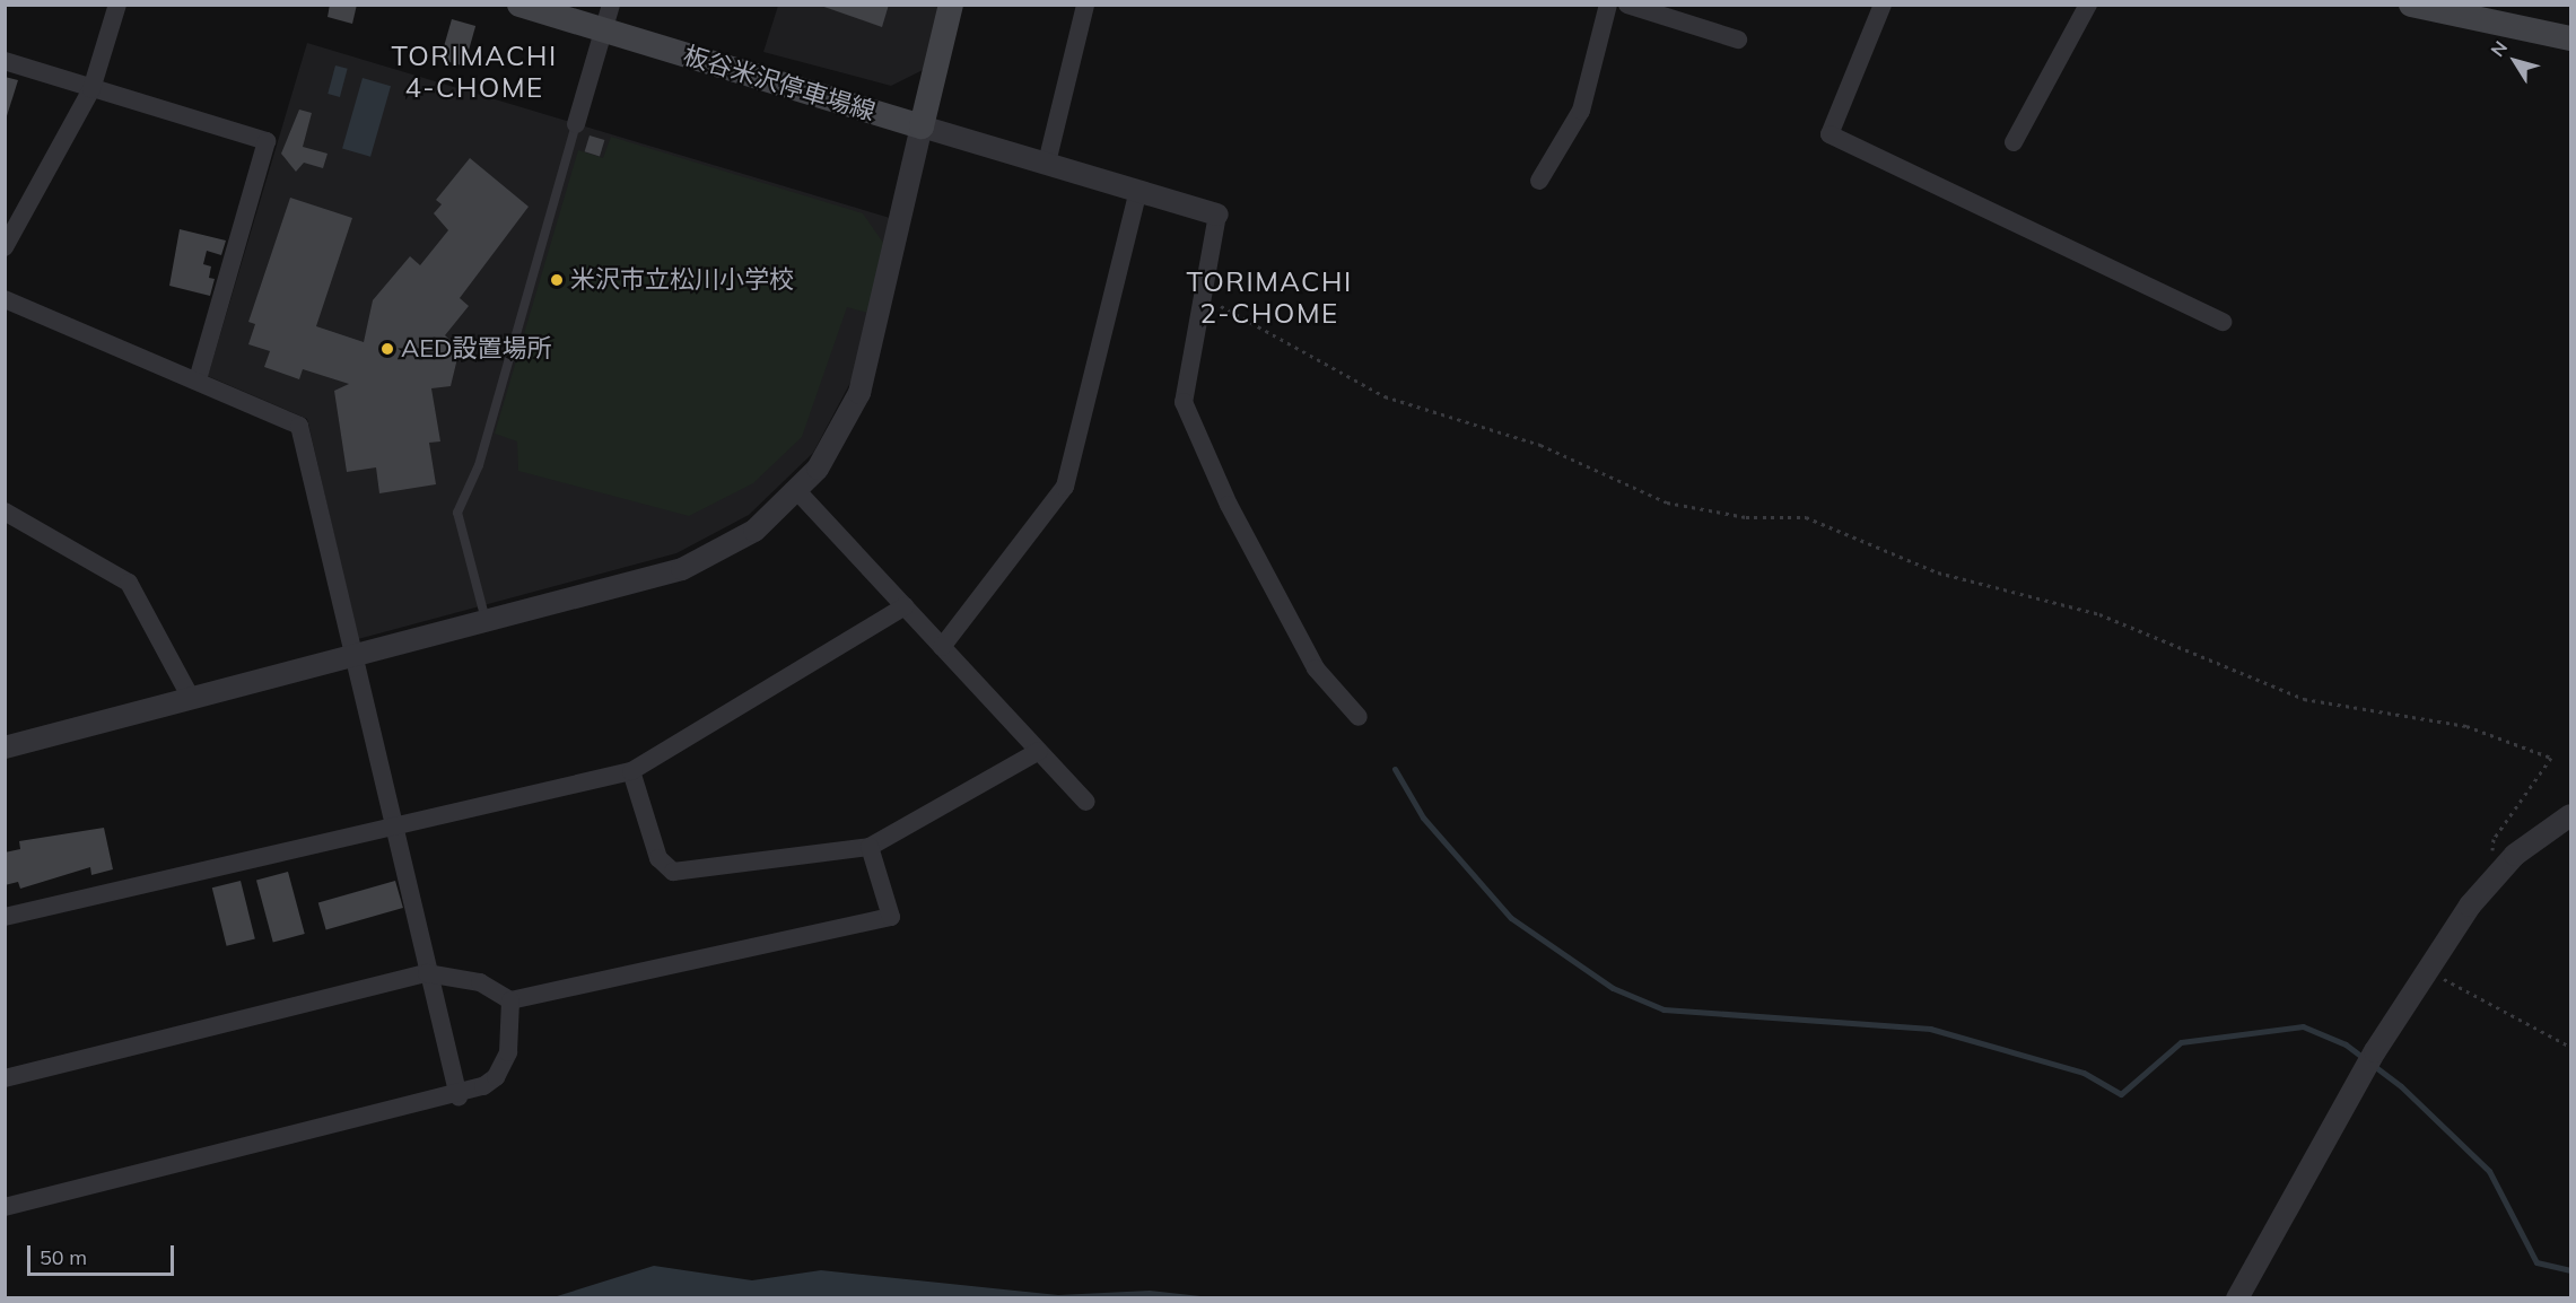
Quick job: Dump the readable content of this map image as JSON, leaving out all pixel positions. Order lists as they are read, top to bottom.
{
  "streets": {
    "main road": ["板谷米沢停車場線"]
  },
  "districts": ["TORIMACHI 4-CHOME", "TORIMACHI 2-CHOME"],
  "places": ["米沢市立松川小学校", "AED設置場所"],
  "scale_bar": "50 m",
  "north": "top left"
}
